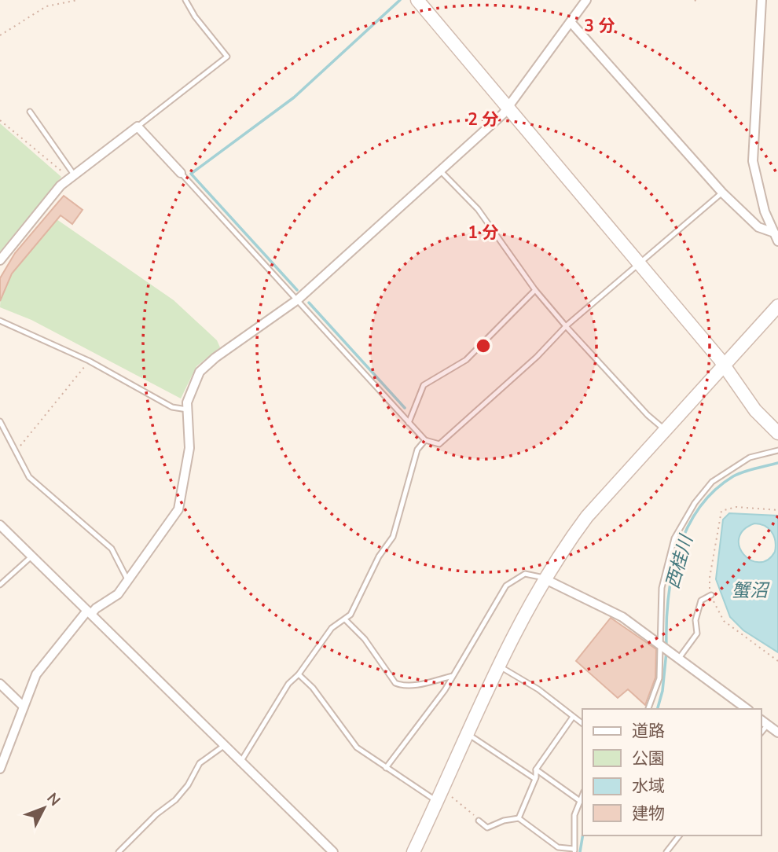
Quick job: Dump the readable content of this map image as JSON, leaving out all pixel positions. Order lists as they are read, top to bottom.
{
  "water": ["西桂川", "蟹沼"],
  "legend": [
    "道路",
    "公園",
    "水域",
    "建物"
  ],
  "north": "top right",
  "rings": ["3 分", "2 分", "1 分"]
}
